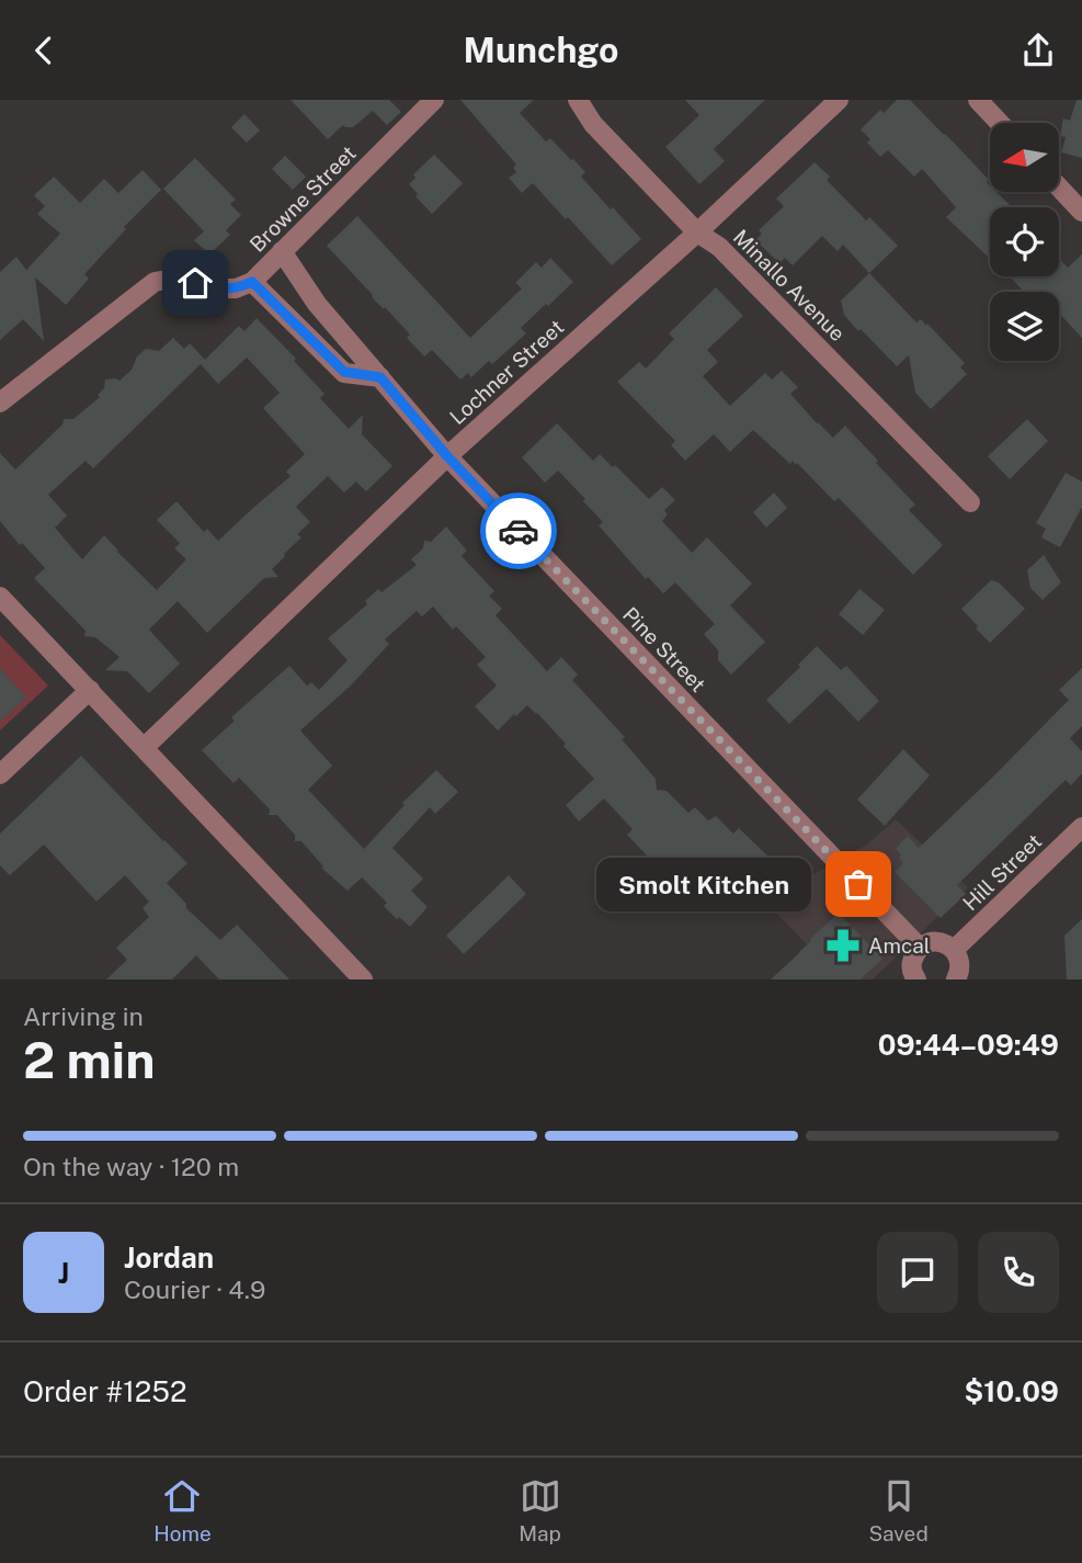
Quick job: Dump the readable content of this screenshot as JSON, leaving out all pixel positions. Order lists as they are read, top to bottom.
{
  "streets": {
    "street": [
      "Browne Street",
      "Minallo Avenue",
      "Lochner Street",
      "Pine Street",
      "Hill Street"
    ]
  },
  "crossings": [
    ["Browne Street", "Pine Street"],
    ["Minallo Avenue", "Lochner Street"],
    ["Lochner Street", "Pine Street"]
  ],
  "places": {
    "other": ["Smolt Kitchen"],
    "pharmacy": ["Amcal"]
  },
  "north": "left",
  "page": {
    "header": "Munchgo",
    "bubble": "Smolt Kitchen",
    "heading": ["2 min", "Arriving in", "09:44–09:49"],
    "panel": [
      "Jordan",
      "Courier · 4.9",
      "Order #1252",
      "$10.09"
    ],
    "bar": "On the way · 120 m",
    "round": "J",
    "tabs": ["Home", "Map", "Saved"]
  }
}
